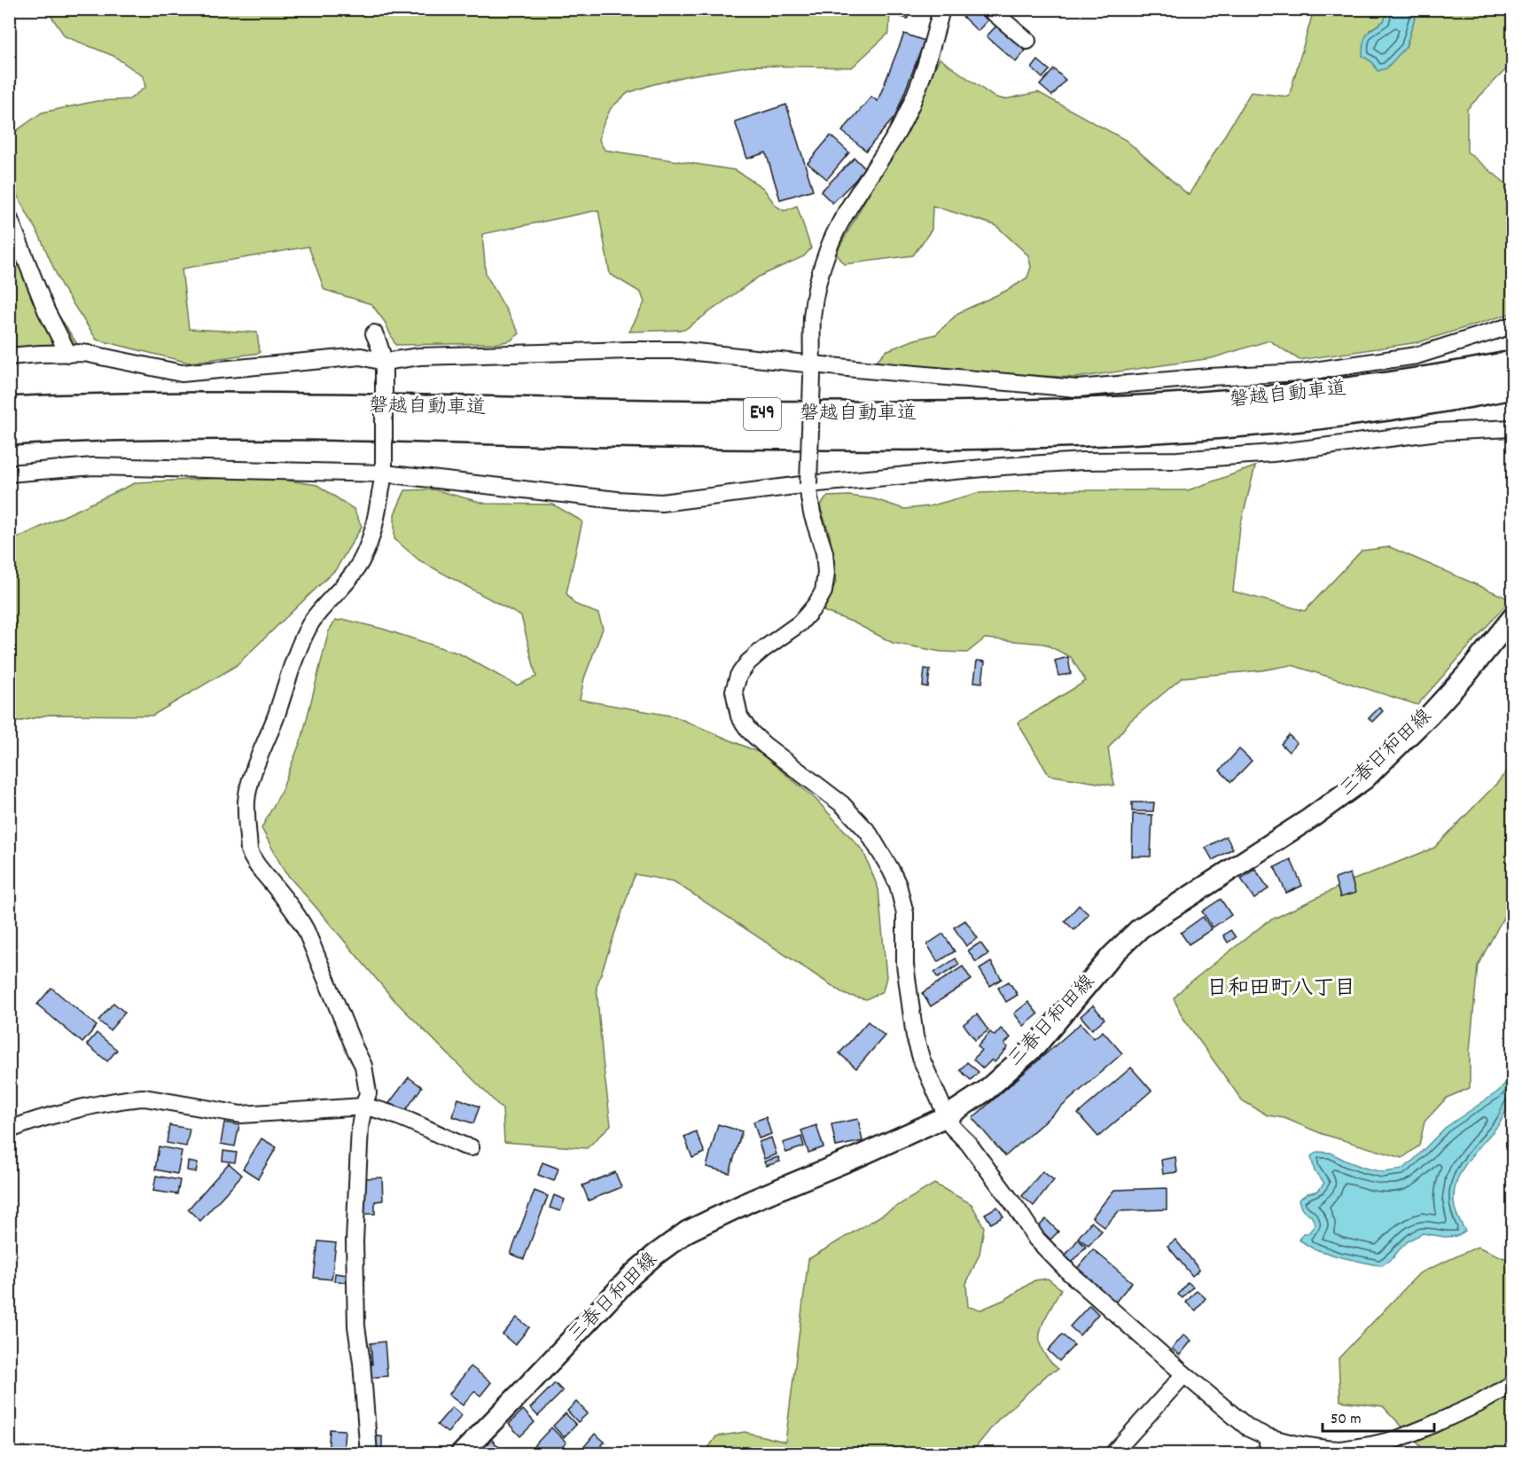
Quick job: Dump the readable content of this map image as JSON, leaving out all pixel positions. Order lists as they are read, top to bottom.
{
  "streets": {
    "highway": ["磐越自動車道", "E49"],
    "main road": ["三春日和田線"]
  },
  "districts": ["日和田町八丁目"],
  "scale_bar": "50 m"
}
